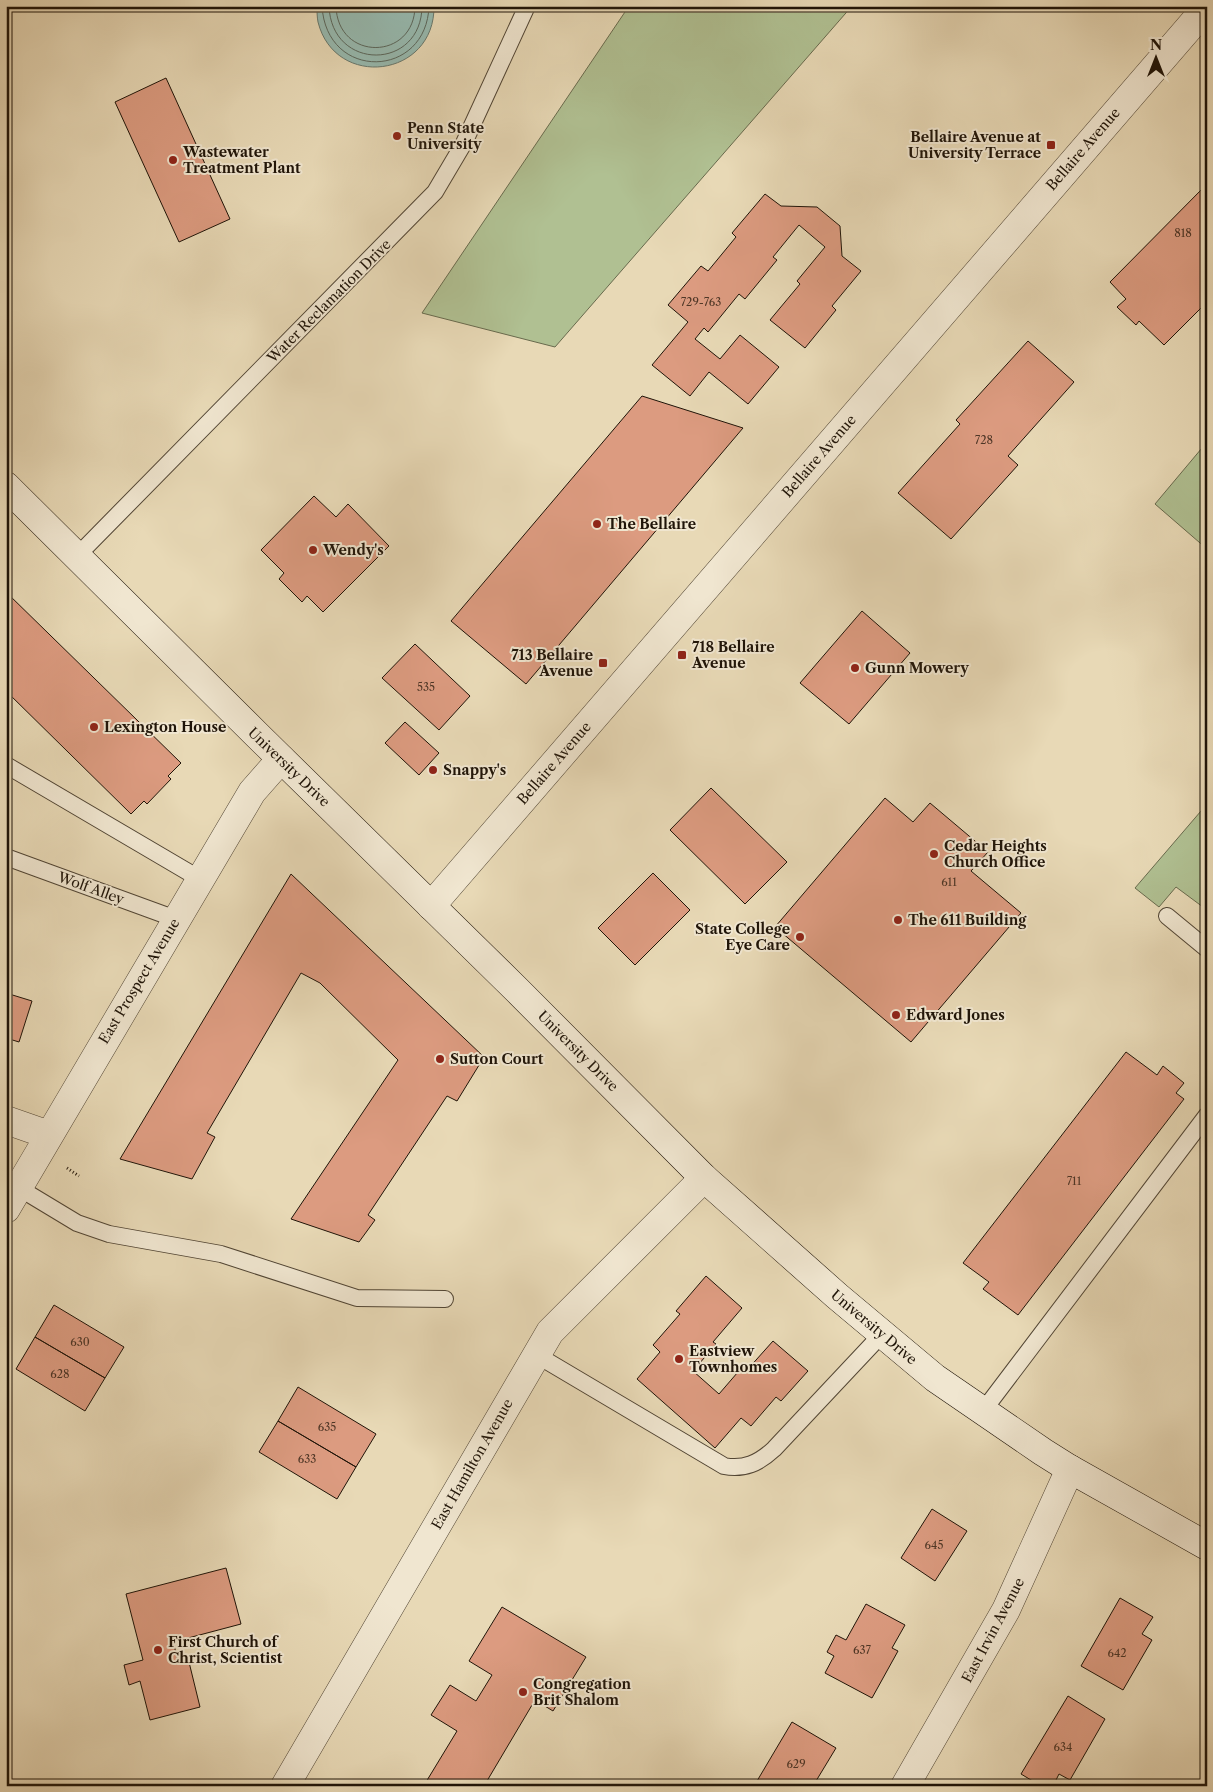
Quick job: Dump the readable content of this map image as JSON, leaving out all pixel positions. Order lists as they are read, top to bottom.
{
  "streets": {
    "street": [
      "Bellaire Avenue",
      "University Drive",
      "East Prospect Avenue",
      "East Hamilton Avenue",
      "East Irvin Avenue"
    ],
    "lane": ["Water Reclamation Drive", "Wolf Alley"]
  },
  "crossings": [
    ["Bellaire Avenue", "University Drive"],
    ["Water Reclamation Drive", "University Drive"],
    ["University Drive", "East Prospect Avenue"],
    ["University Drive", "East Hamilton Avenue"],
    ["University Drive", "East Irvin Avenue"],
    ["Wolf Alley", "East Prospect Avenue"]
  ],
  "places": {
    "other": [
      "Penn State University",
      "Wastewater Treatment Plant",
      "The Bellaire",
      "Wendy's",
      "Gunn Mowery",
      "Lexington House",
      "Snappy's",
      "Cedar Heights Church Office",
      "The 611 Building",
      "State College Eye Care",
      "Edward Jones",
      "Sutton Court",
      "Eastview Townhomes",
      "First Church of Christ, Scientist",
      "Congregation Brit Shalom"
    ],
    "transit": ["Bellaire Avenue at University Terrace", "718 Bellaire Avenue", "713 Bellaire Avenue"]
  },
  "house_numbers": [
    "818",
    "729-763",
    "728",
    "535",
    "611",
    "711",
    "630",
    "628",
    "635",
    "633",
    "645",
    "637",
    "642",
    "634",
    "629"
  ],
  "north": "top"
}
